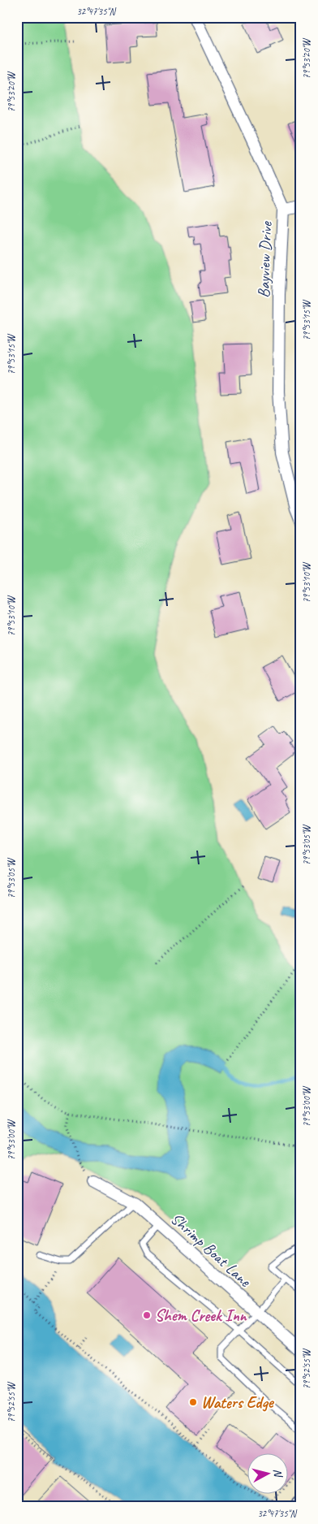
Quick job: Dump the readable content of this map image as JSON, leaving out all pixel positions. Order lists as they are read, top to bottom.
{
  "streets": {
    "street": ["Bayview Drive", "Shrimp Boat Lane"]
  },
  "places": ["Shem Creek Inn", "Waters Edge"],
  "north": "right",
  "coordinates": [
    "32°47'35\"N",
    "79°53'20\"W",
    "79°53'15\"W",
    "79°53'10\"W",
    "79°53'05\"W",
    "79°53'00\"W",
    "79°52'55\"W"
  ]
}
